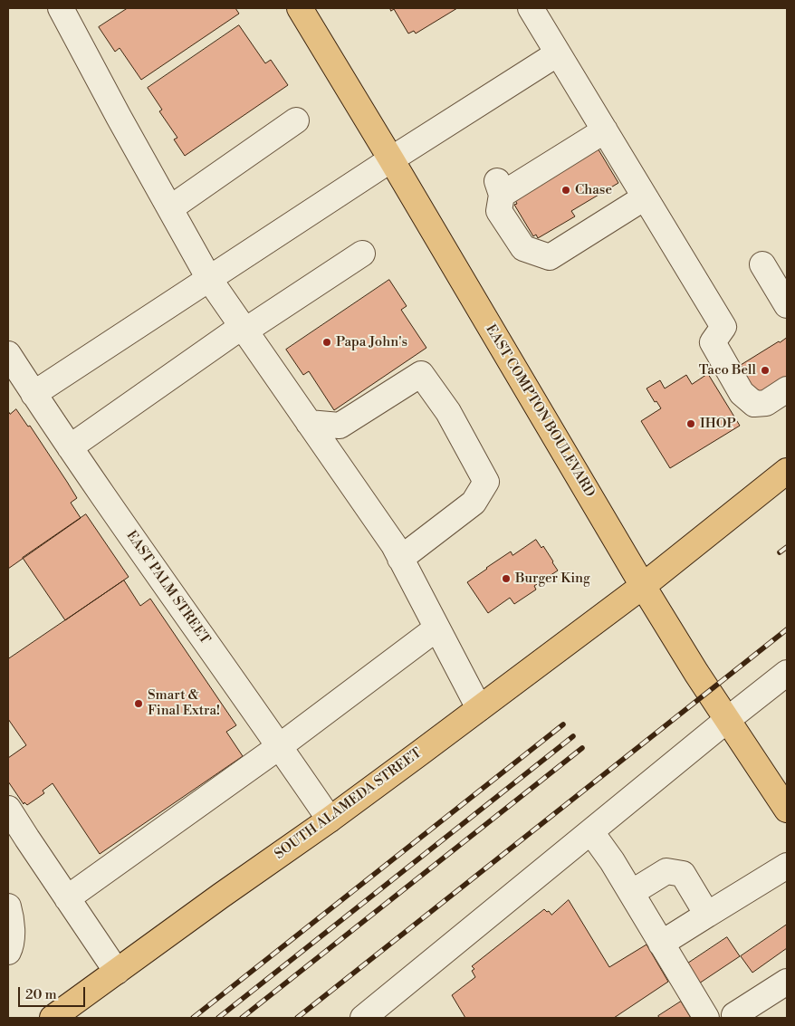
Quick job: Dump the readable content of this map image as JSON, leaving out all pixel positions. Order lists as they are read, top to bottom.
{
  "streets": {
    "main road": ["EAST COMPTON BOULEVARD", "SOUTH ALAMEDA STREET"],
    "street": ["EAST PALM STREET"]
  },
  "crossings": [
    ["EAST COMPTON BOULEVARD", "SOUTH ALAMEDA STREET"],
    ["EAST PALM STREET", "SOUTH ALAMEDA STREET"]
  ],
  "places": [
    "Chase",
    "Papa John's",
    "Taco Bell",
    "IHOP",
    "Burger King",
    "Smart & Final Extra!"
  ],
  "scale_bar": "20 m"
}
